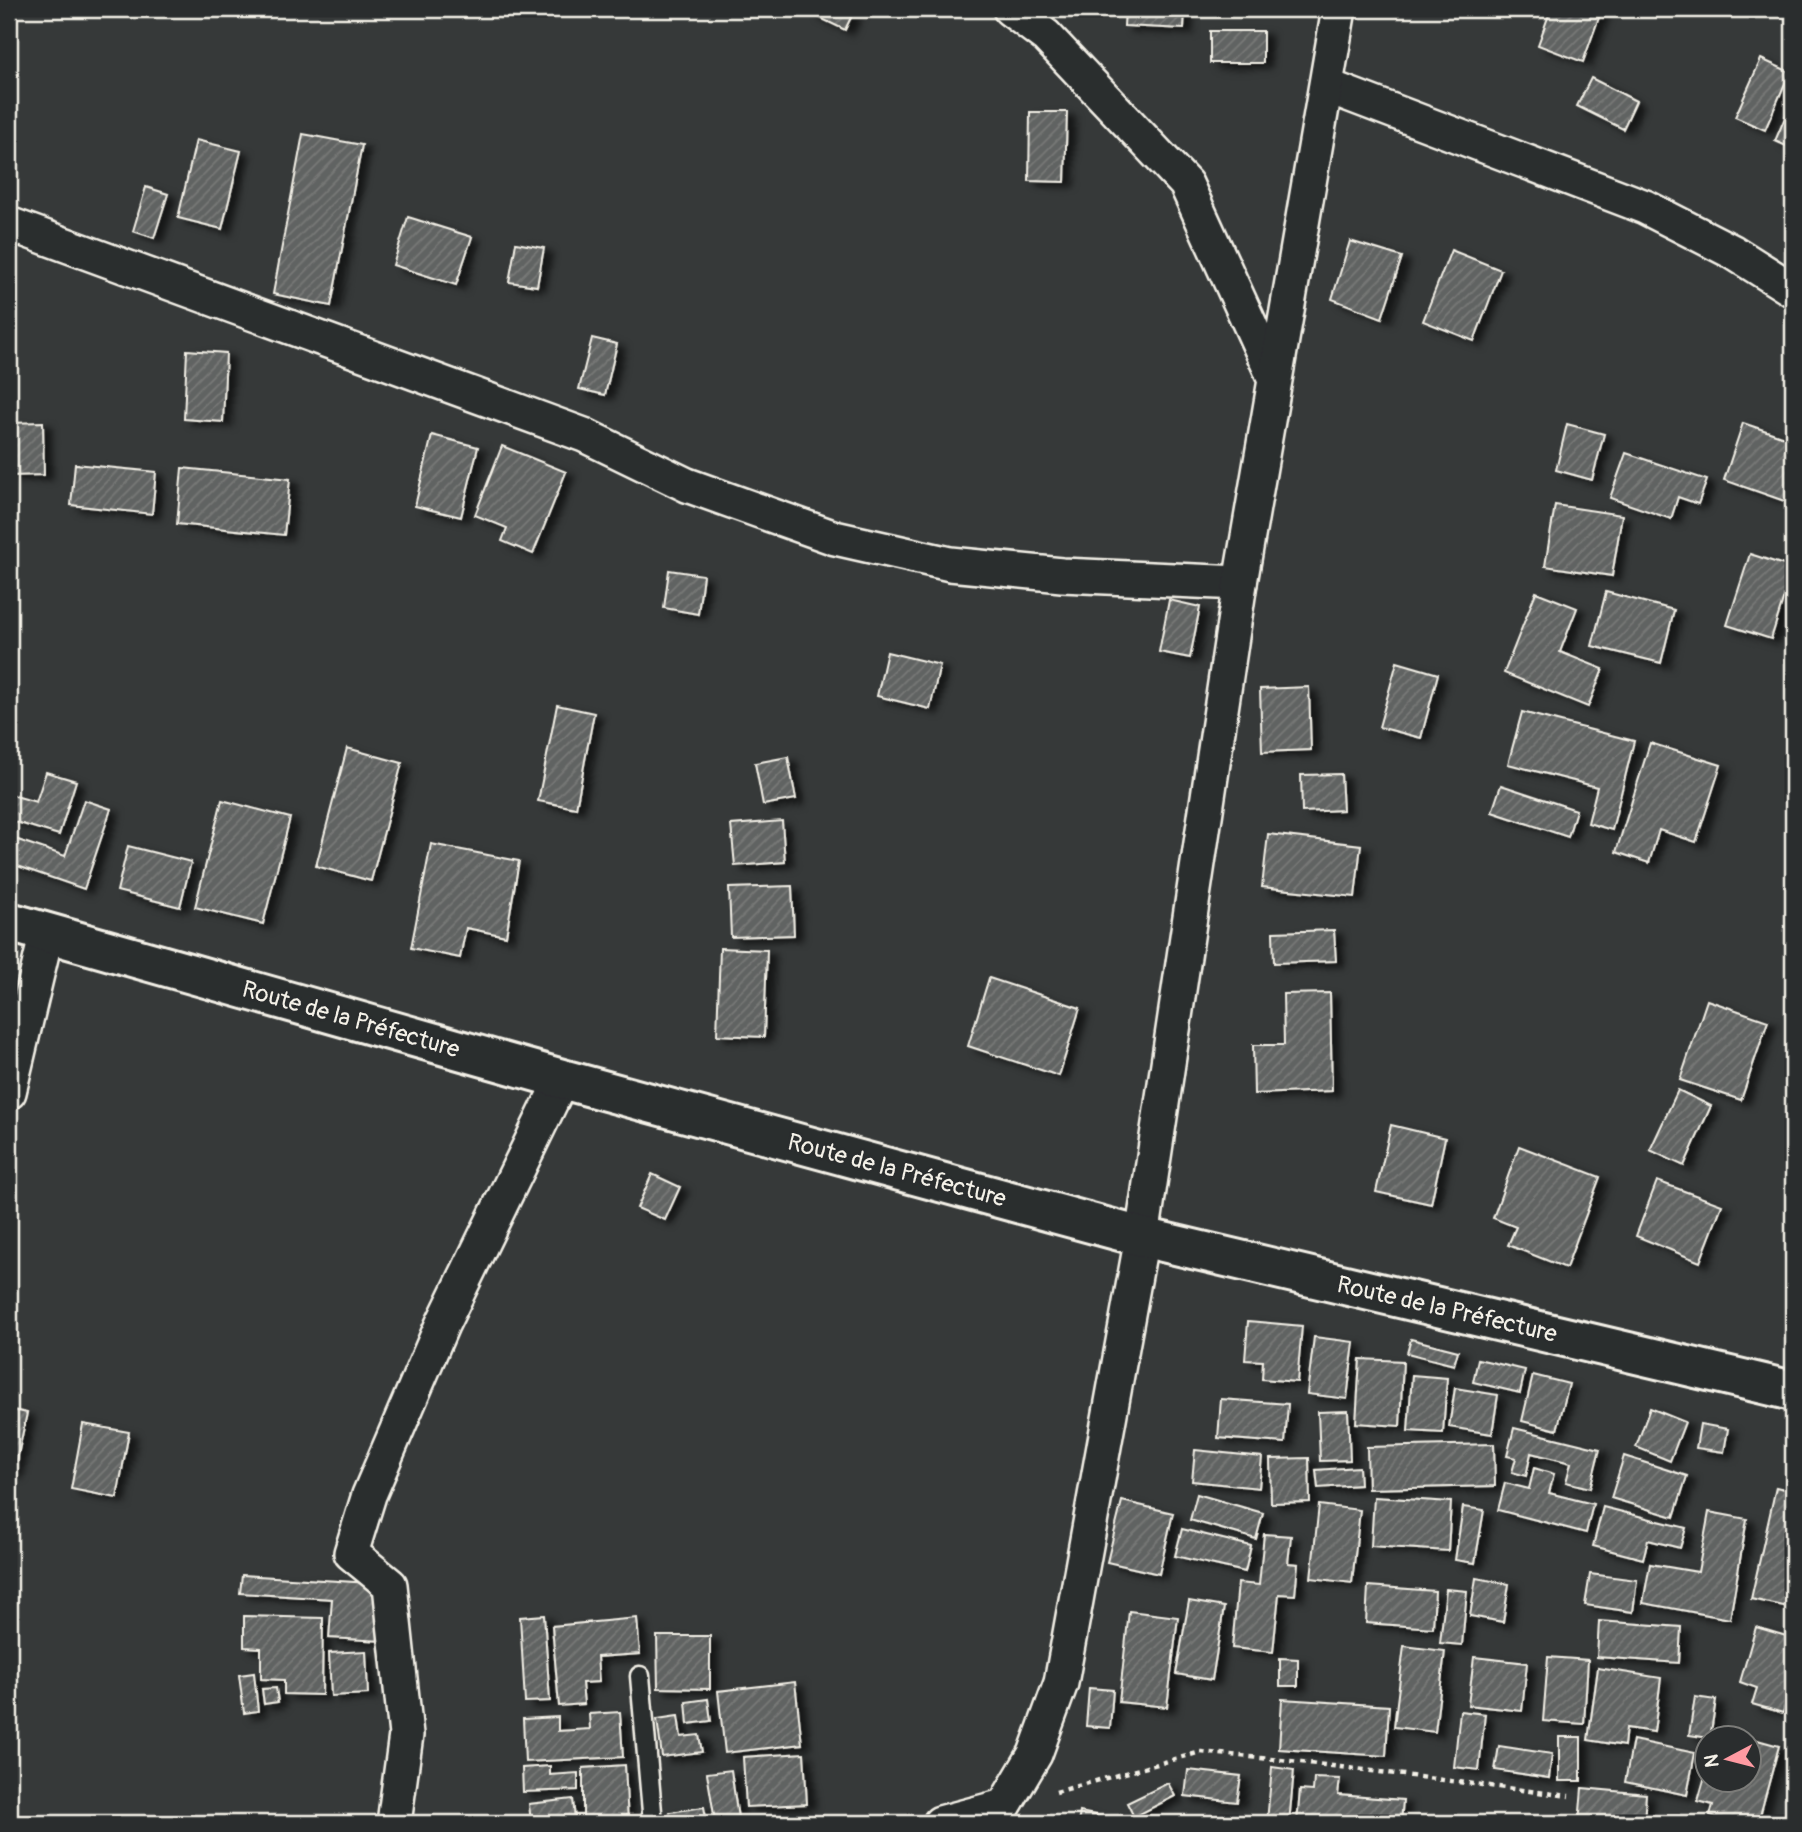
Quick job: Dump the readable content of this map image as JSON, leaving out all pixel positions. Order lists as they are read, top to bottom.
{
  "streets": {
    "street": ["Route de la Préfecture"]
  },
  "north": "left"
}
